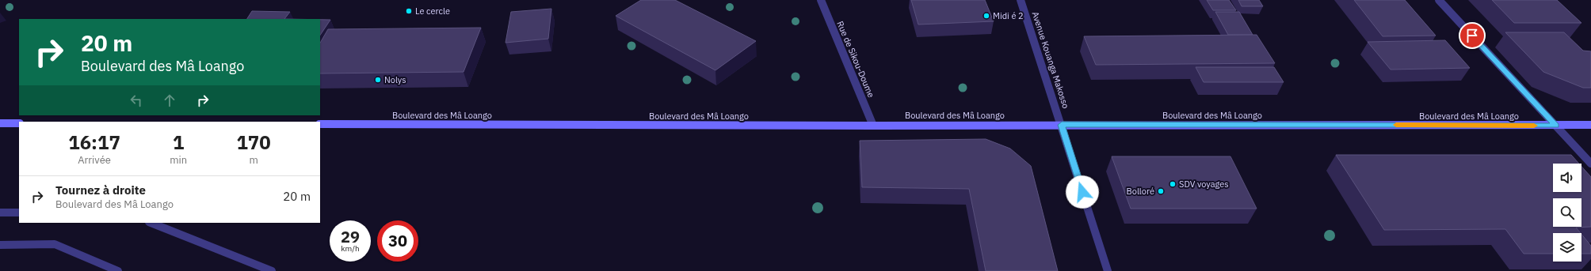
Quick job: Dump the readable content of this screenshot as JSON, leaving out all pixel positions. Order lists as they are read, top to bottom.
{
  "streets": {
    "street": ["Rue de Sikou-Doume", "Avenue Kouanga Makosso", "Boulevard des Mâ Loango"]
  },
  "crossings": [
    ["Rue de Sikou-Doume", "Boulevard des Mâ Loango"],
    ["Avenue Kouanga Makosso", "Boulevard des Mâ Loango"]
  ],
  "places": [
    "Le cercle",
    "Midi é 2",
    "Nolys",
    "SDV voyages",
    "Bolloré"
  ],
  "page": {
    "turn": ["20 m", "Boulevard des Mâ Loango"],
    "eta": [
      "16:17",
      "Arrivée",
      "1",
      "min",
      "170",
      "m"
    ],
    "list": [
      {
        "name": "Tournez à droite",
        "note": "Boulevard des Mâ Loango",
        "value": "20 m"
      }
    ],
    "speed": "29 km/h",
    "limit": "30"
  }
}
